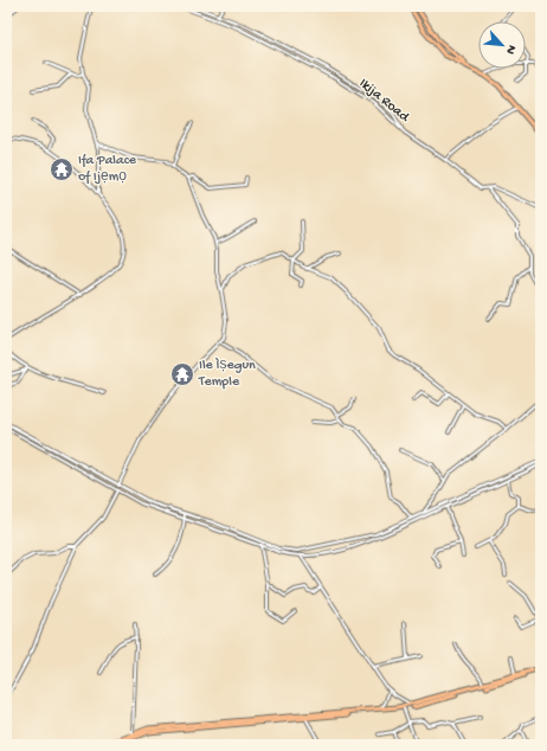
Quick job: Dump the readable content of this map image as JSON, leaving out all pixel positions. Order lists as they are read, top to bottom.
{
  "streets": {
    "street": ["Ikija Road"]
  },
  "places": {
    "temple": ["Ifa Palace of Ijẹmọ", "Ile Ìṣegun Temple"]
  },
  "north": "bottom right"
}
